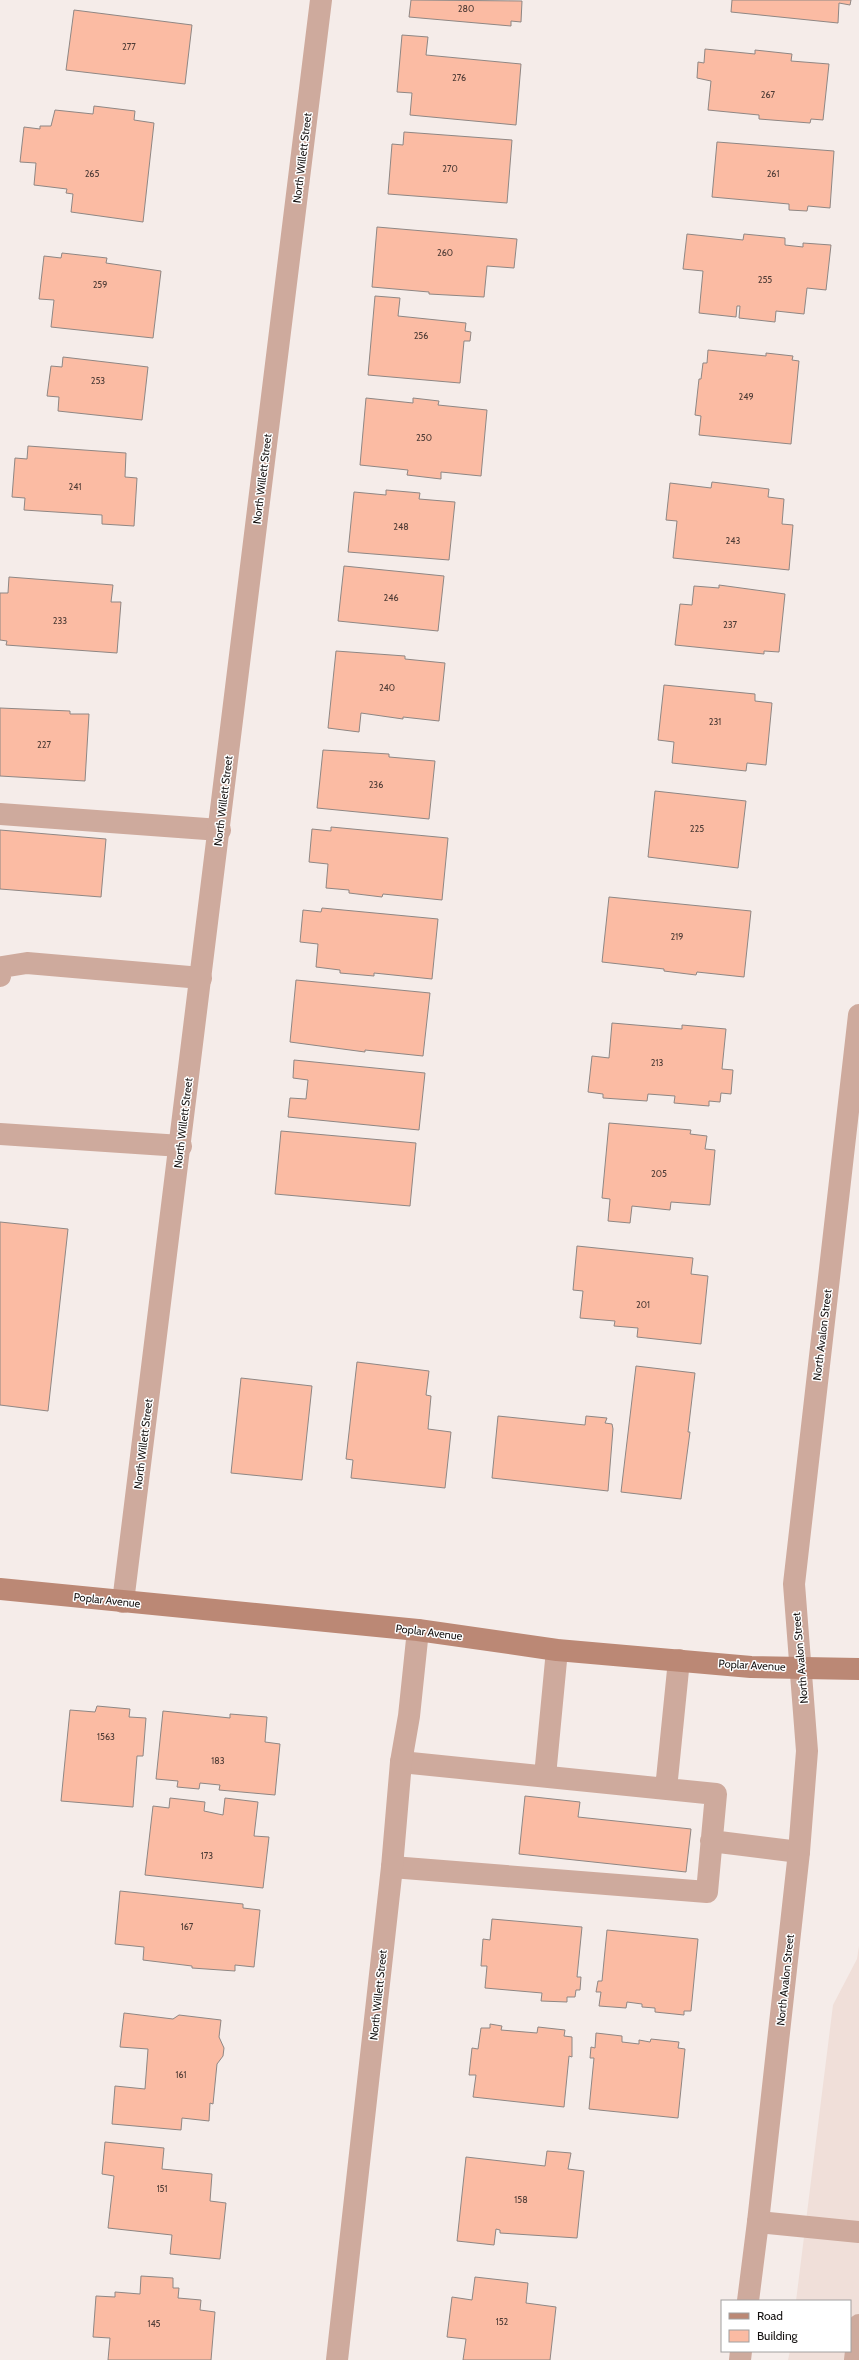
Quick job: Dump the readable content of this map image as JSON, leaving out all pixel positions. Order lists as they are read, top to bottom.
{
  "streets": {
    "main road": ["Poplar Avenue"],
    "street": ["North Willett Street", "North Avalon Street"]
  },
  "crossings": [
    ["North Willett Street", "Poplar Avenue"],
    ["North Avalon Street", "Poplar Avenue"]
  ],
  "house_numbers": [
    "280",
    "277",
    "276",
    "267",
    "270",
    "265",
    "261",
    "260",
    "255",
    "259",
    "256",
    "253",
    "249",
    "250",
    "241",
    "248",
    "243",
    "246",
    "233",
    "237",
    "240",
    "231",
    "227",
    "236",
    "225",
    "219",
    "213",
    "205",
    "201",
    "1563",
    "183",
    "173",
    "167",
    "161",
    "151",
    "158",
    "152",
    "145"
  ],
  "legend": ["Road", "Building"]
}
